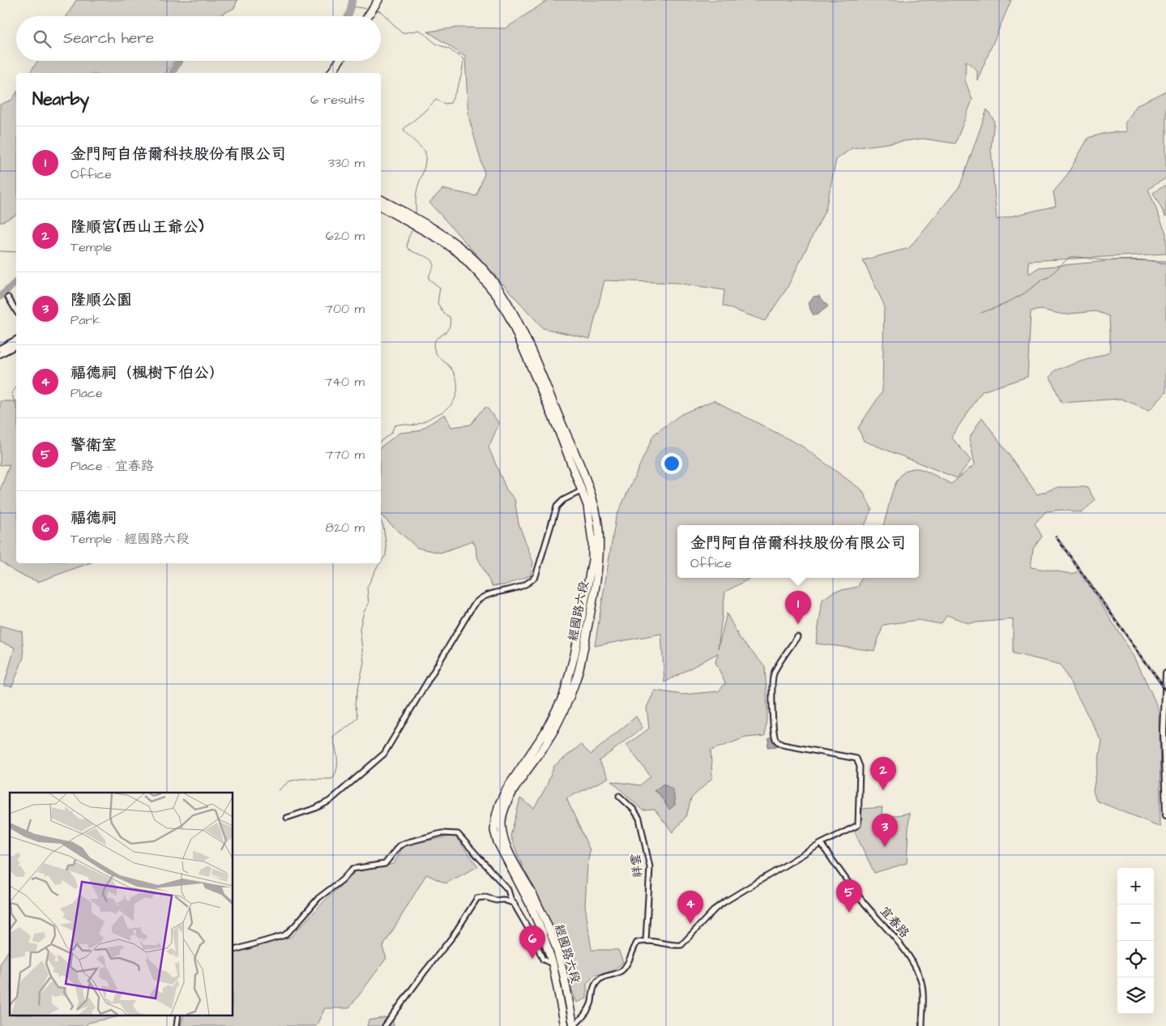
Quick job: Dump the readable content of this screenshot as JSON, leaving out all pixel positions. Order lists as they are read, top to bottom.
{
  "streets": {
    "main road": ["經國路六段"],
    "street": ["祥雲", "宜春路"]
  },
  "page": {
    "search": "Search here",
    "heading": ["Nearby", "6 results"],
    "list": [
      {
        "mark": "1",
        "name": "金門阿自倍爾科技股份有限公司",
        "note": "Office",
        "value": "330 m"
      },
      {
        "mark": "2",
        "name": "隆順宮(西山王爺公)",
        "note": "Temple",
        "value": "620 m"
      },
      {
        "mark": "3",
        "name": "隆順公園",
        "note": "Park",
        "value": "700 m"
      },
      {
        "mark": "4",
        "name": "福德祠（楓樹下伯公）",
        "note": "Place",
        "value": "740 m"
      },
      {
        "mark": "5",
        "name": "警衛室",
        "note": "Place · 宜春路",
        "value": "770 m"
      },
      {
        "mark": "6",
        "name": "福德祠",
        "note": "Temple · 經國路六段",
        "value": "820 m"
      }
    ],
    "popup": ["金門阿自倍爾科技股份有限公司", "Office"],
    "pins": [
      "1",
      "2",
      "3",
      "5",
      "4",
      "6"
    ],
    "map_buttons": ["+", "−"]
  }
}
